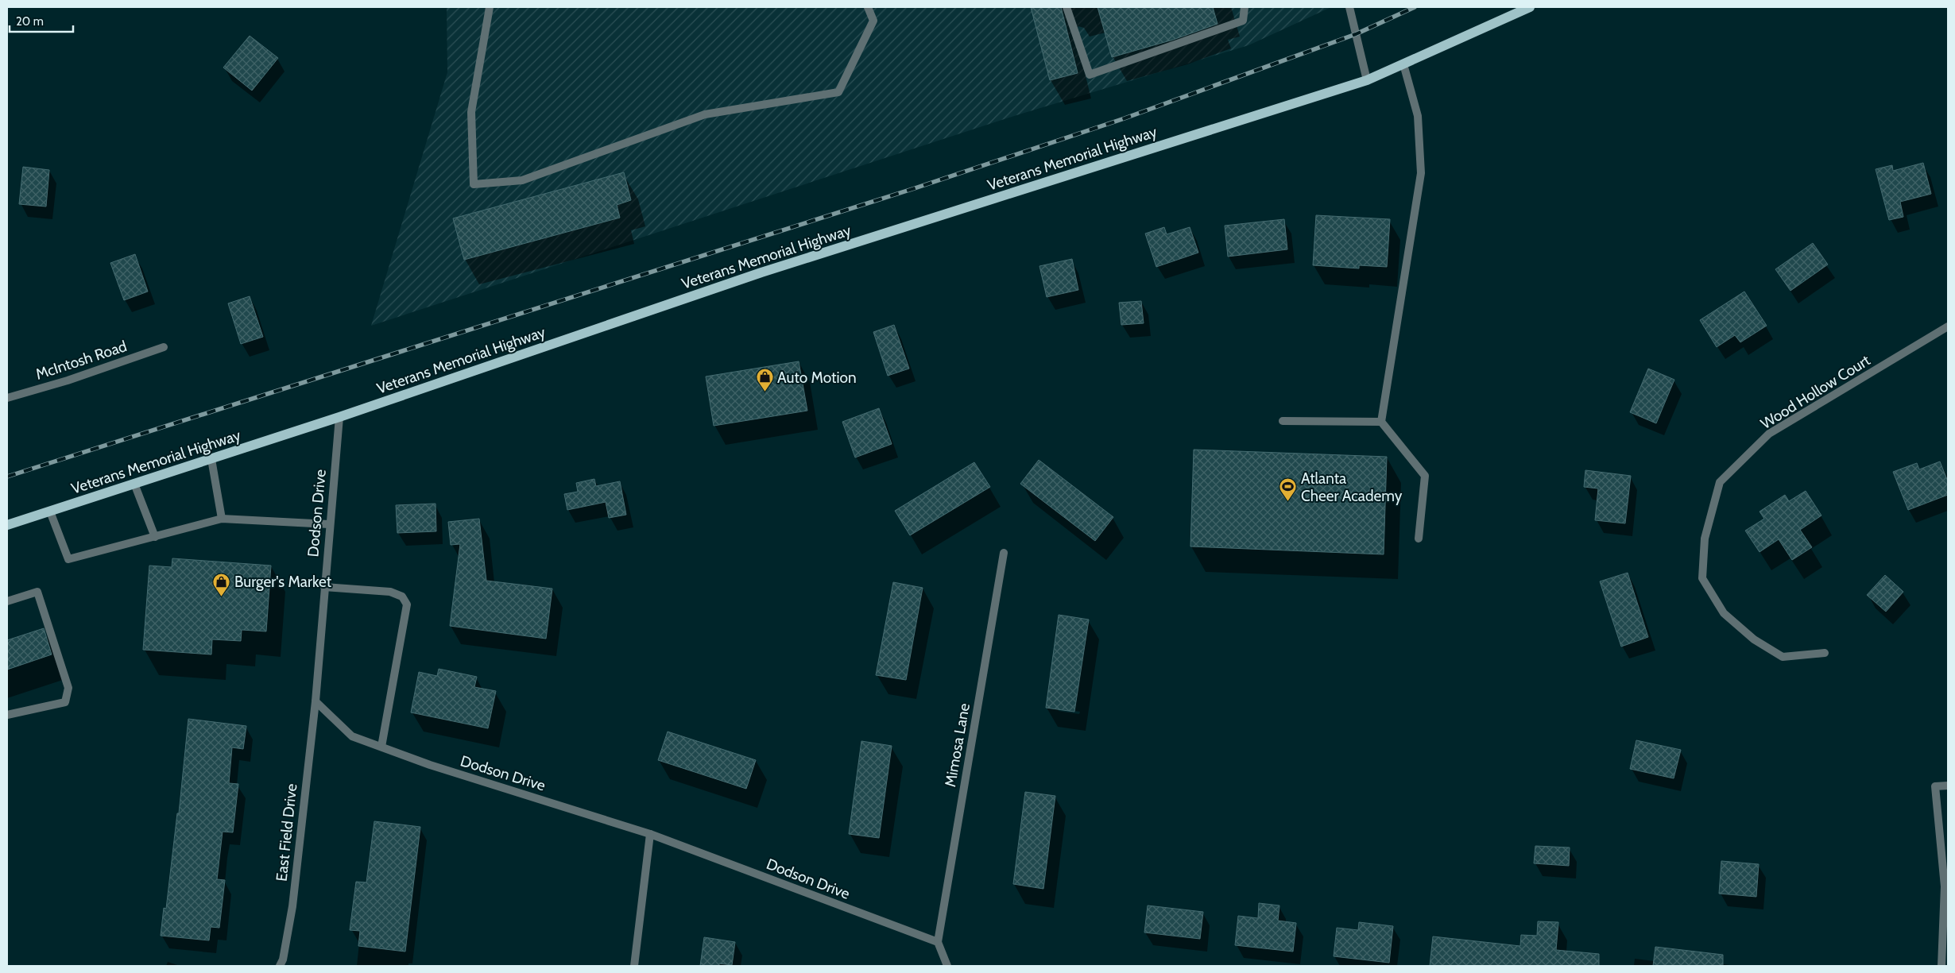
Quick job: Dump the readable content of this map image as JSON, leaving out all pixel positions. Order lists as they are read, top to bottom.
{
  "streets": {
    "main road": ["Veterans Memorial Highway"],
    "street": [
      "McIntosh Road",
      "Wood Hollow Court",
      "Dodson Drive",
      "Mimosa Lane",
      "East Field Drive"
    ]
  },
  "crossings": [
    ["Veterans Memorial Highway", "Dodson Drive"],
    ["Dodson Drive", "Mimosa Lane"],
    ["Dodson Drive", "East Field Drive"]
  ],
  "places": {
    "shop": ["Auto Motion", "Burger's Market"],
    "sports": ["Atlanta Cheer Academy"]
  },
  "scale_bar": "20 m"
}
